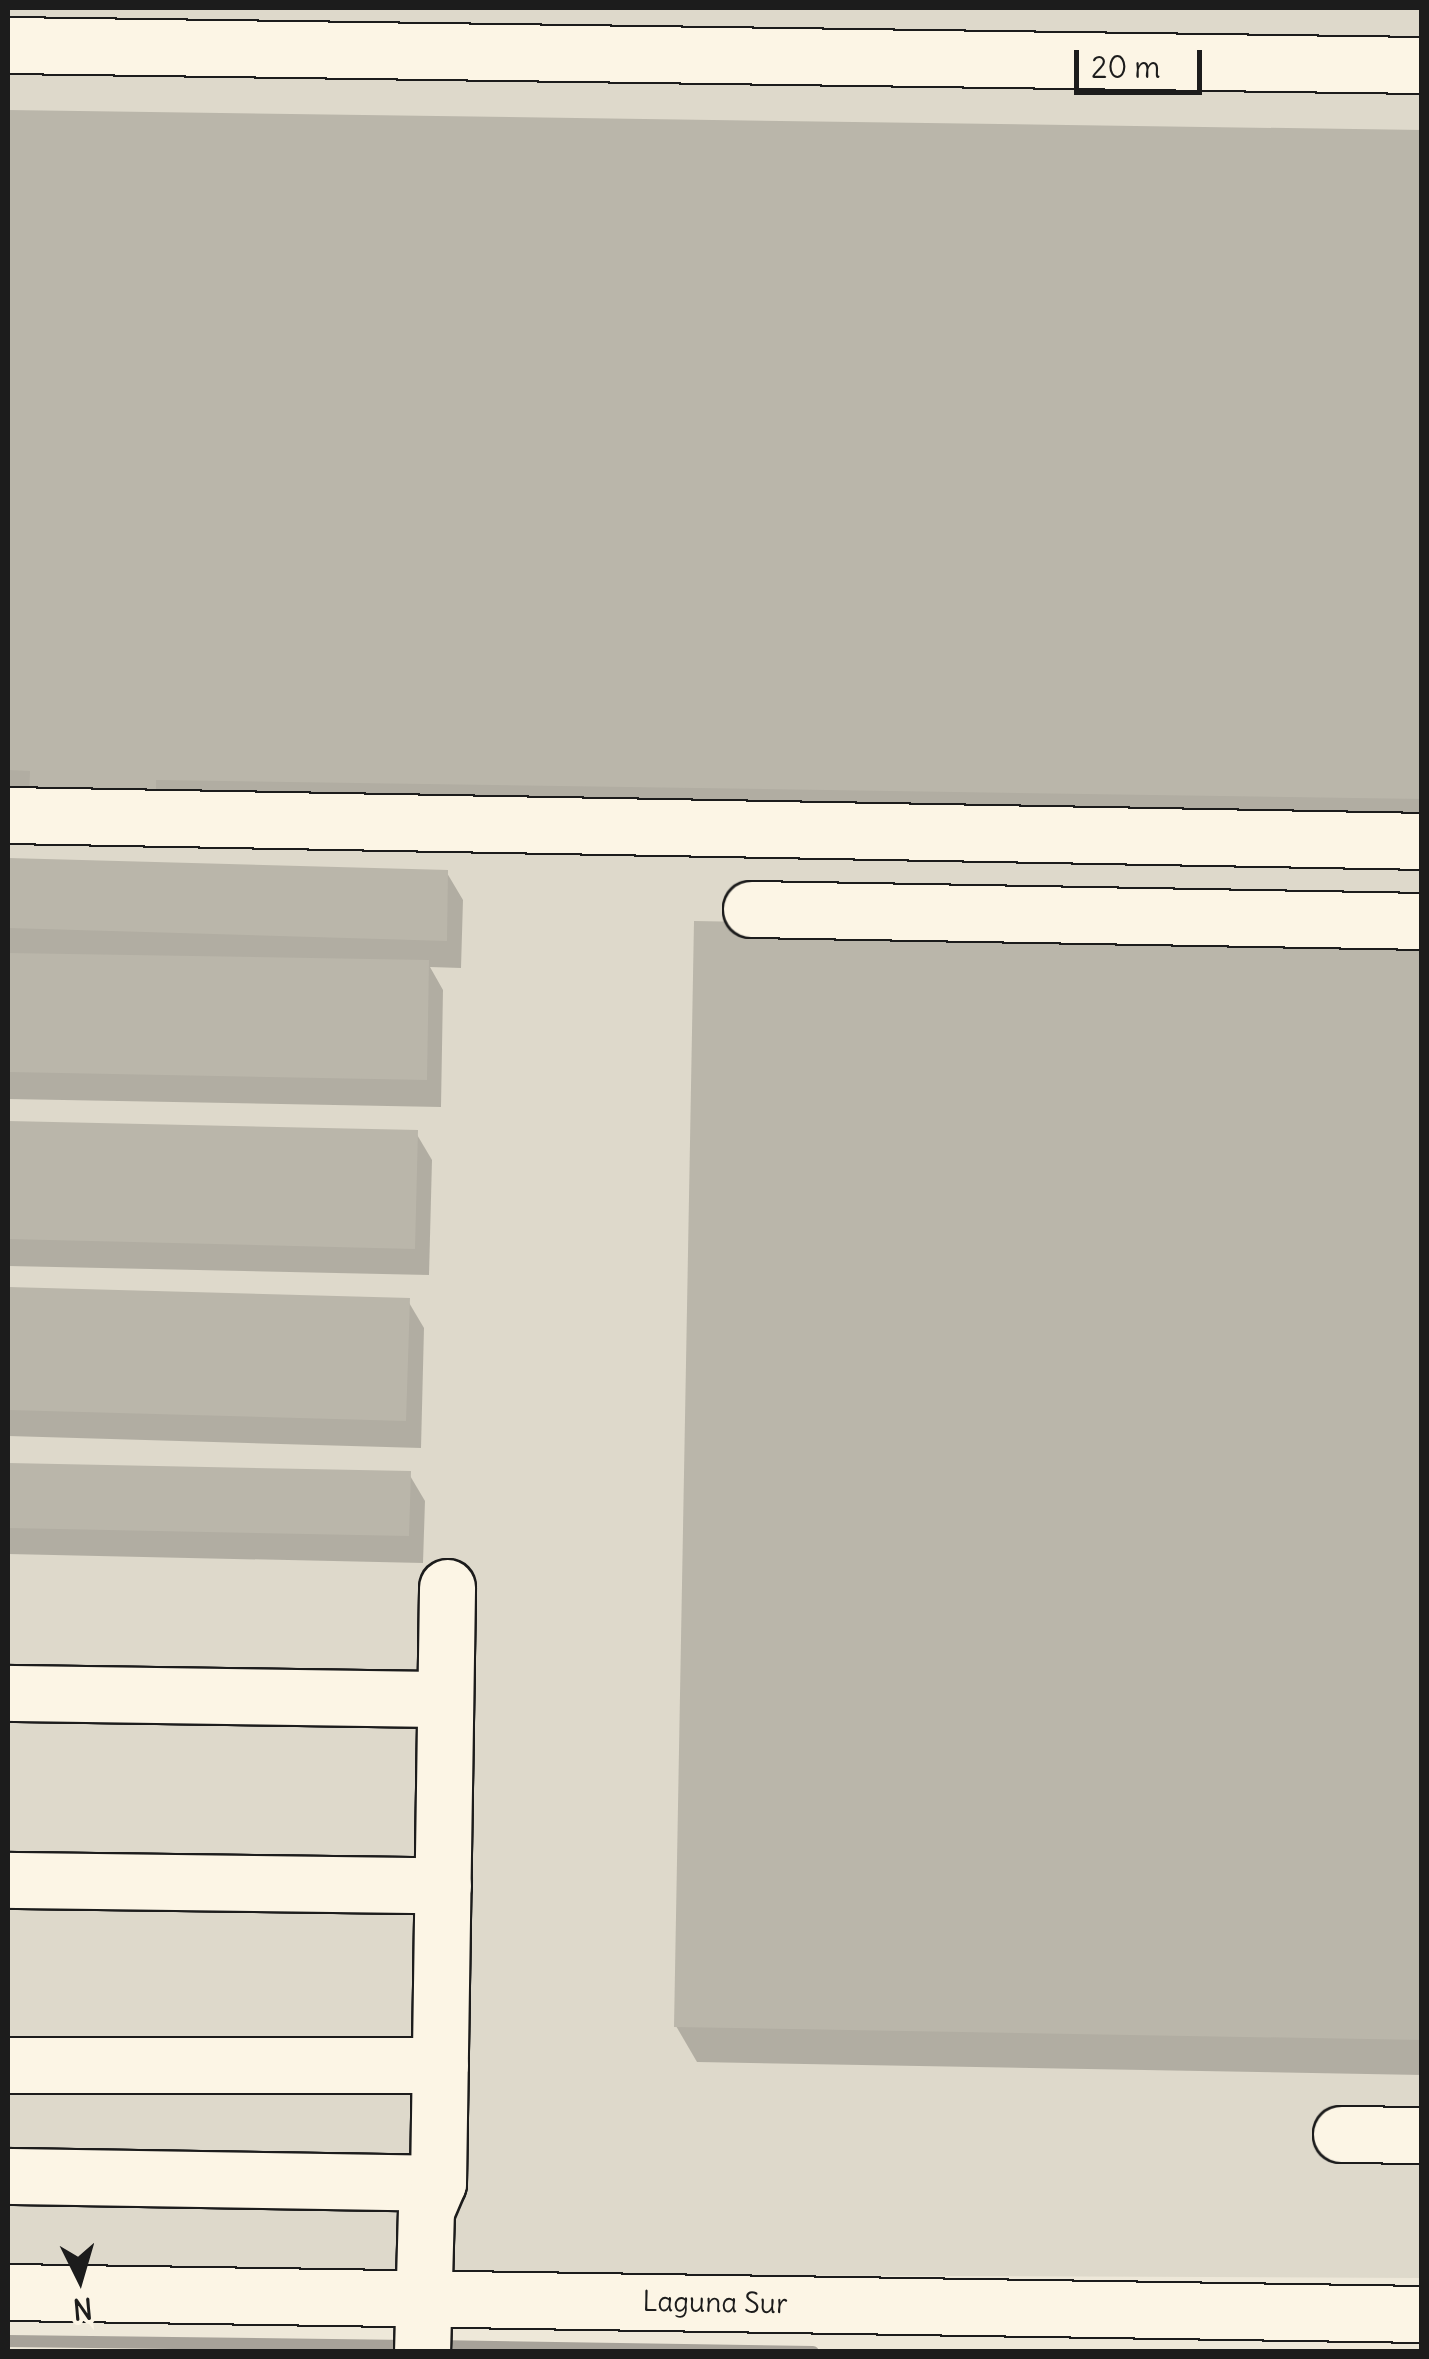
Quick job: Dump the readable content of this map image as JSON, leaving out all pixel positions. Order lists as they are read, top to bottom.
{
  "streets": {
    "street": ["Laguna Sur"]
  },
  "scale_bar": "20 m",
  "north": "bottom"
}
